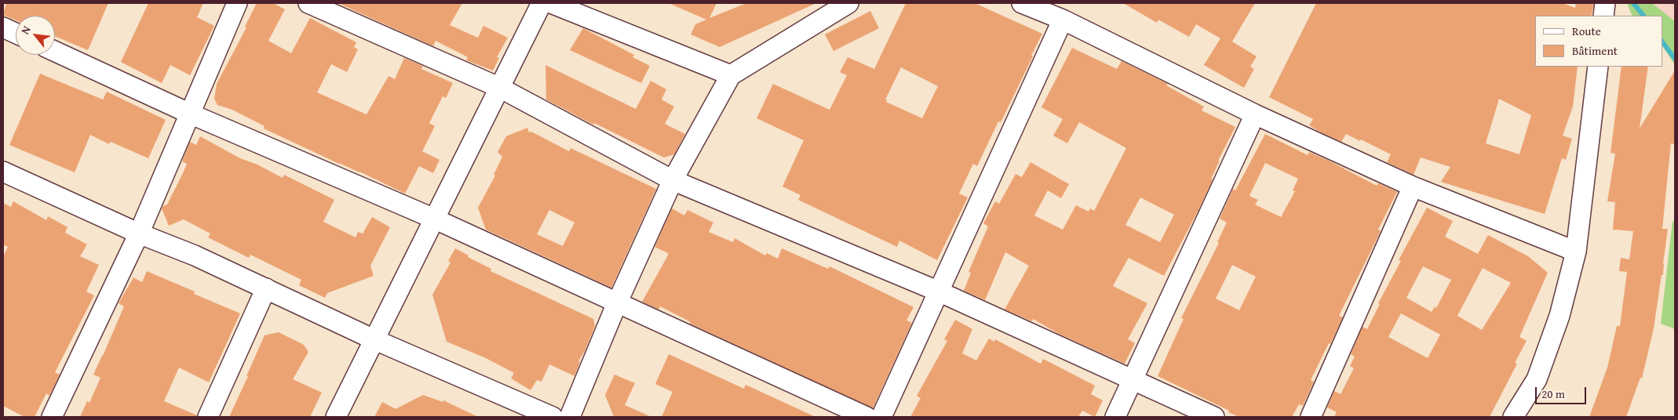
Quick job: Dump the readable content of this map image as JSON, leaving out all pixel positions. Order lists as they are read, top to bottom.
{
  "legend": ["Route", "Bâtiment"],
  "scale_bar": "20 m",
  "north": "top left"
}
